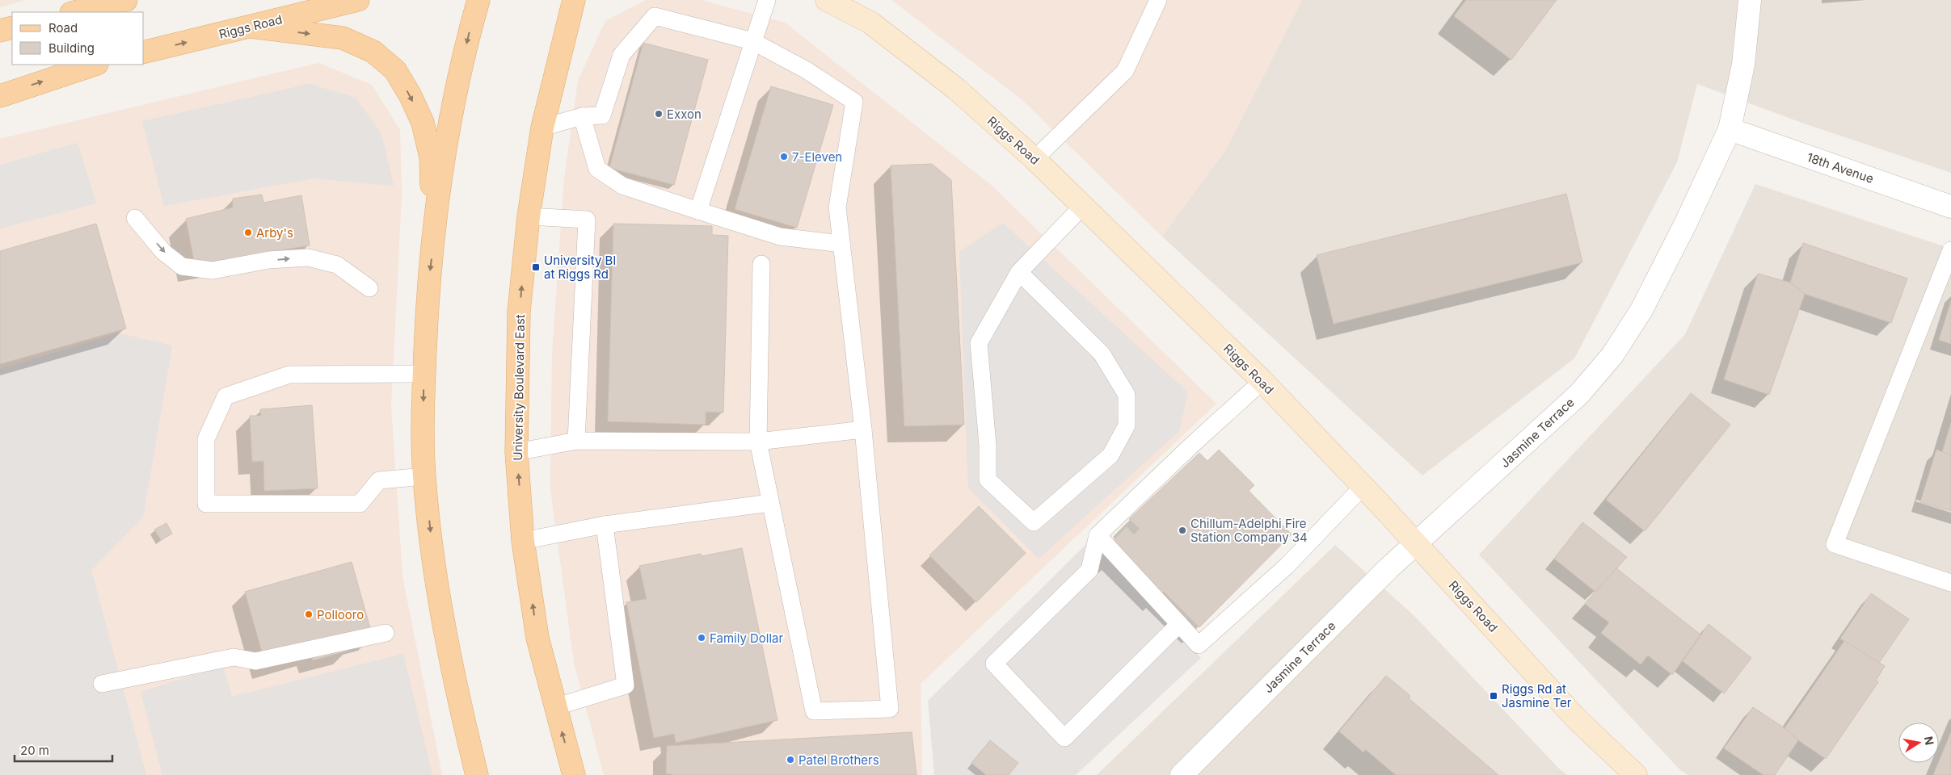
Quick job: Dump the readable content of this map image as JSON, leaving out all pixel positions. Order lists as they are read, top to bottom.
{
  "streets": {
    "main road": ["Riggs Road", "University Boulevard East"],
    "street": ["18th Avenue", "Jasmine Terrace"]
  },
  "crossings": [
    ["Riggs Road", "Jasmine Terrace"],
    ["18th Avenue", "Jasmine Terrace"]
  ],
  "places": {
    "other": [
      "Exxon",
      "7-Eleven",
      "Arby's",
      "Chillum-Adelphi Fire Station Company 34",
      "Pollooro",
      "Family Dollar",
      "Patel Brothers"
    ],
    "transit": ["University Bl at Riggs Rd", "Riggs Rd at Jasmine Ter"]
  },
  "legend": ["Road", "Building"],
  "scale_bar": "20 m",
  "north": "right"
}
